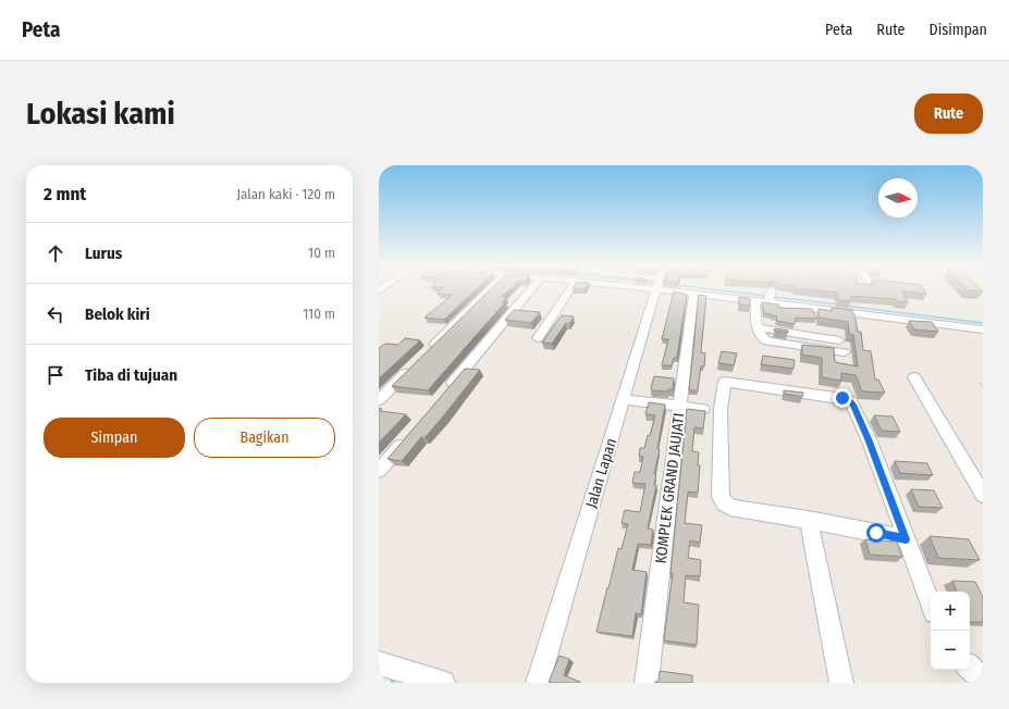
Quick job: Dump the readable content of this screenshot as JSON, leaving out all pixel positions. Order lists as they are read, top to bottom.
{
  "streets": {
    "street": ["Jalan Lapan", "KOMPLEK GRAND JAUJATI"]
  },
  "north": "right",
  "page": {
    "header": "Peta",
    "nav": ["Peta", "Rute", "Disimpan"],
    "buttons": [
      "Rute",
      ["Simpan", "Bagikan"]
    ],
    "title": "Lokasi kami",
    "heading": ["2 mnt", "Jalan kaki · 120 m"],
    "list": [
      ["Lurus", "10 m"],
      ["Belok kiri", "110 m"],
      "Tiba di tujuan"
    ],
    "map_buttons": ["+", "−"]
  }
}
